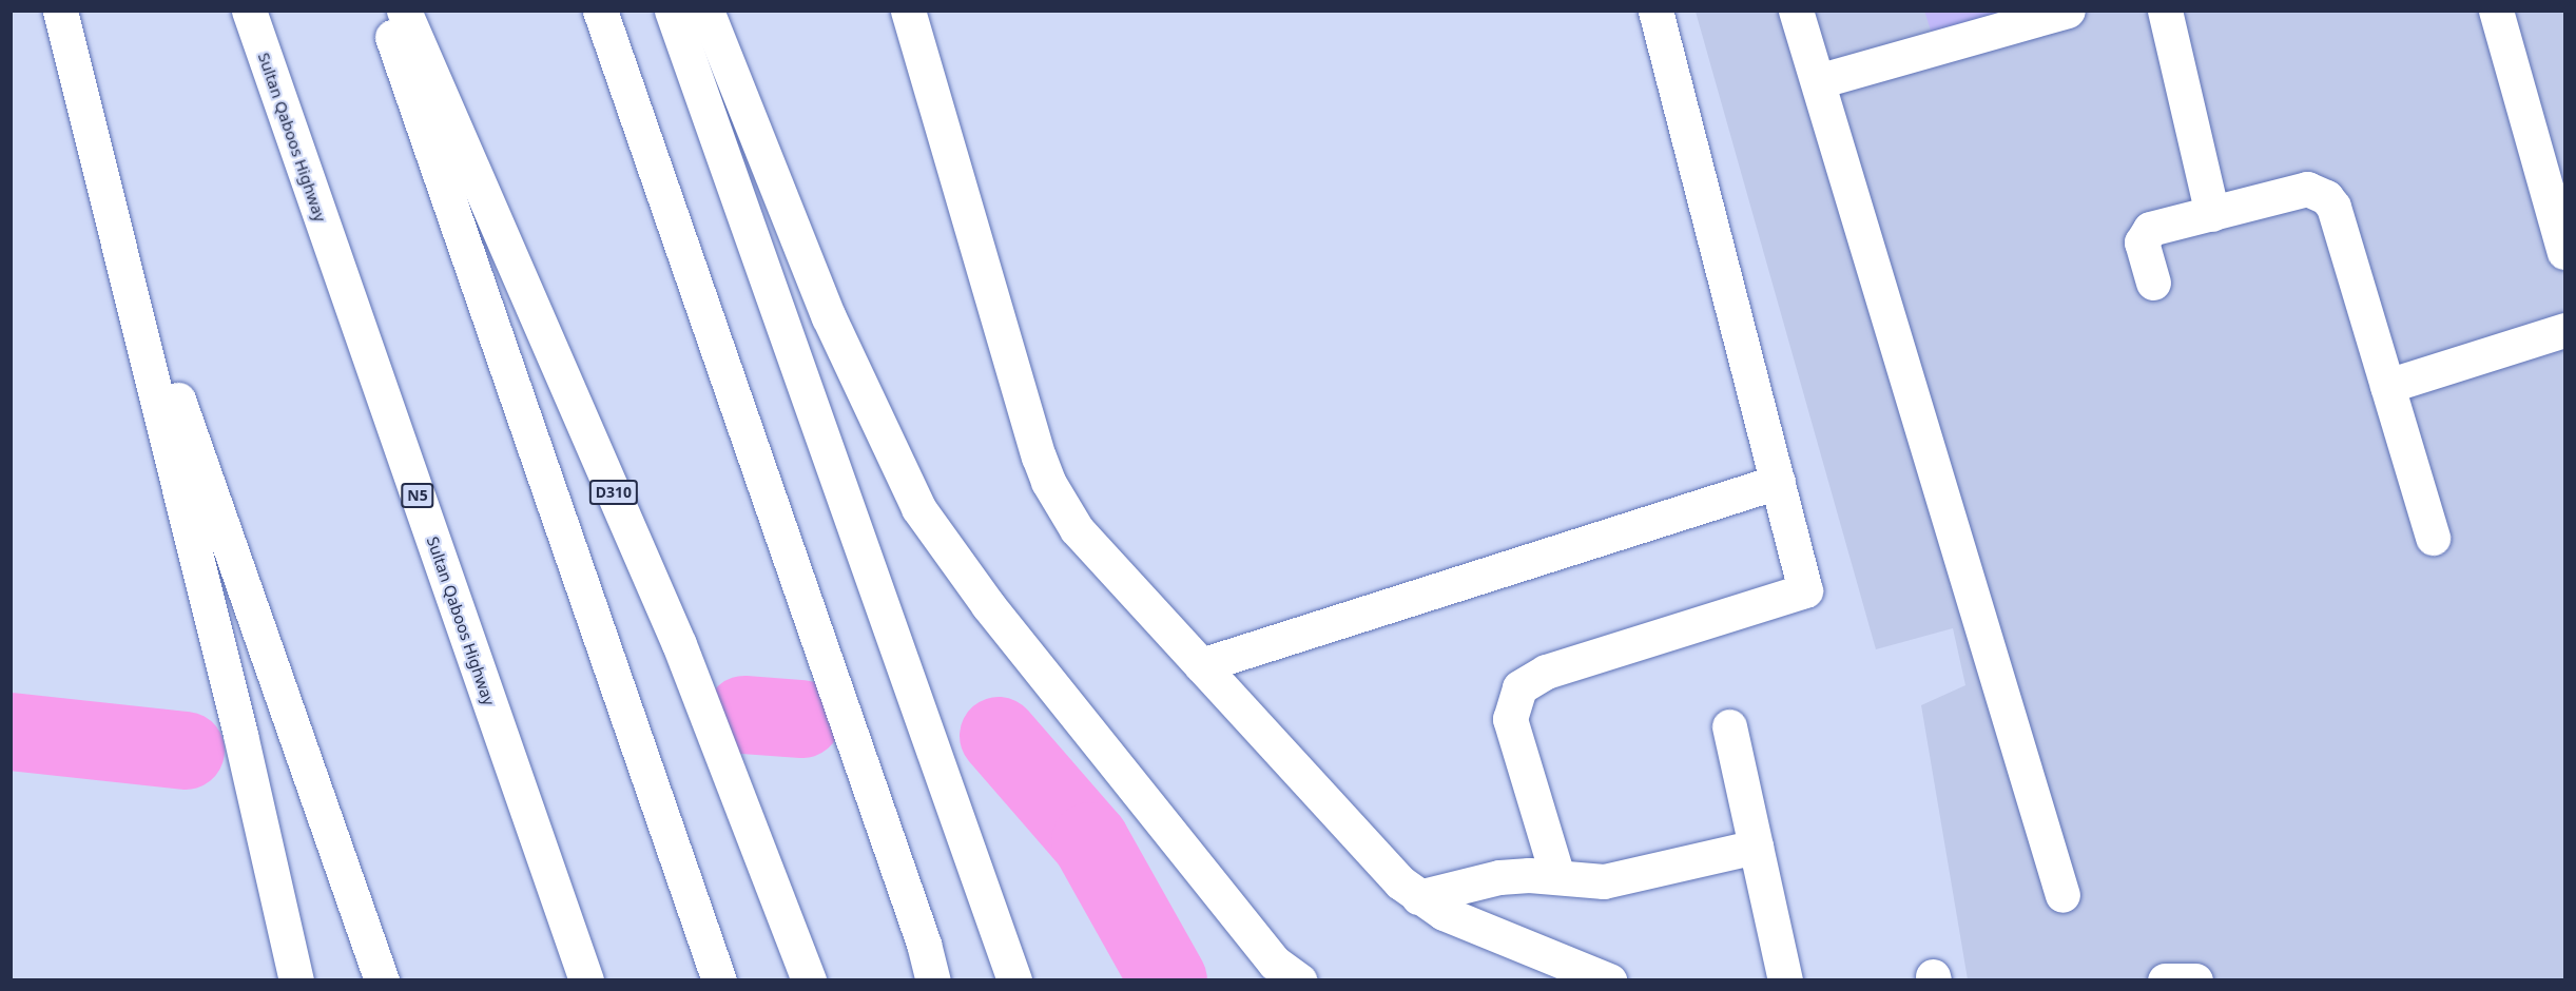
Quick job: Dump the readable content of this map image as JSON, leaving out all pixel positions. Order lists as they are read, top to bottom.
{
  "streets": {
    "main road": ["Sultan Qaboos Highway", "D310", "N5"]
  }
}
